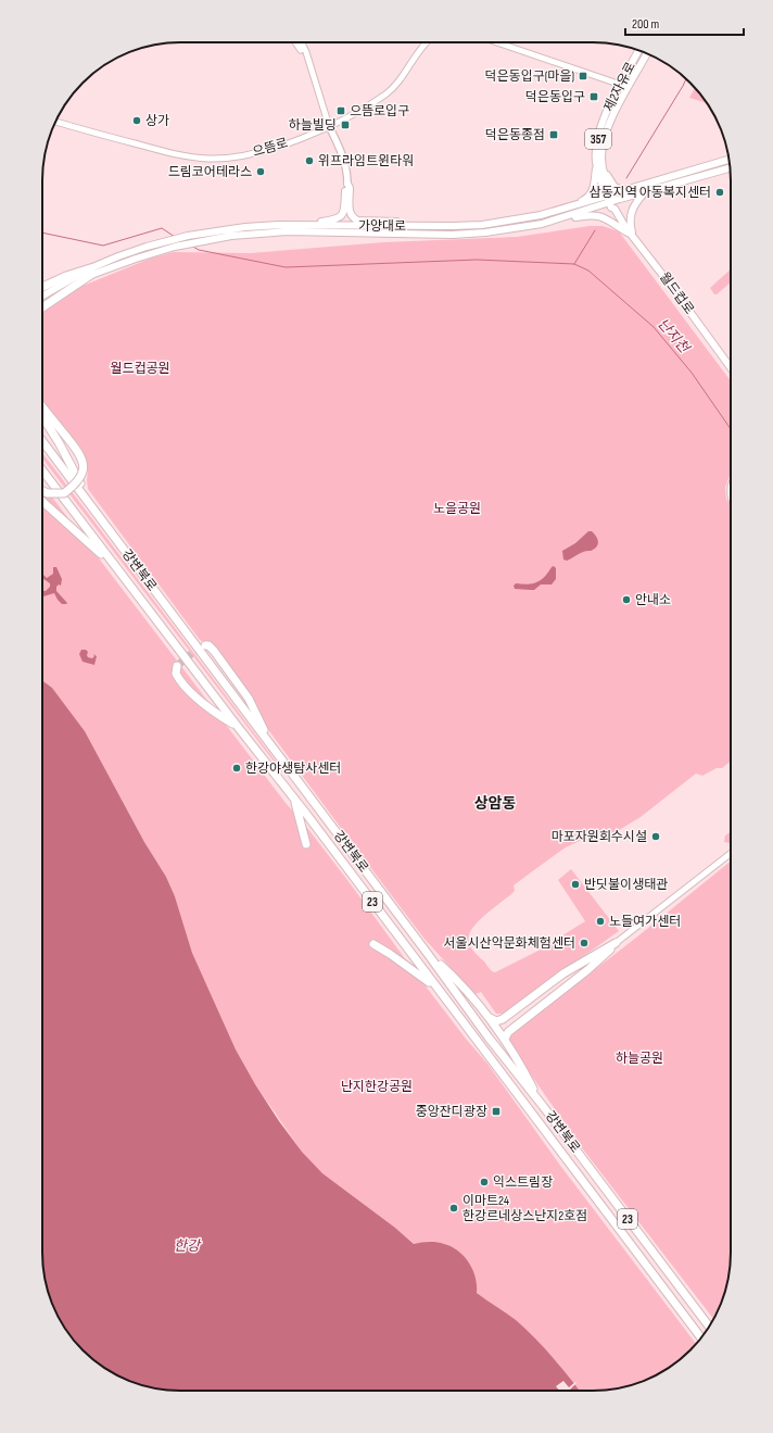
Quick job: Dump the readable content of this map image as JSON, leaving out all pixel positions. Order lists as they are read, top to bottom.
{
  "streets": {
    "highway": ["강변북로", "23"],
    "main road": [
      "제2자유로",
      "357",
      "가양대로",
      "월드컵로"
    ],
    "street": ["으뜸로"]
  },
  "crossings": [
    ["제2자유로", "가양대로"],
    ["제2자유로", "월드컵로"],
    ["가양대로", "월드컵로"]
  ],
  "districts": ["상암동"],
  "water": ["난지천", "한강"],
  "parks": [
    "월드컵공원",
    "노을공원",
    "하늘공원",
    "난지한강공원"
  ],
  "places": {
    "transit": [
      "덕은동입구(마을)",
      "덕은동입구",
      "으뜸로입구",
      "하늘빌딩",
      "덕은동종점",
      "중앙잔디광장"
    ],
    "other": [
      "상가",
      "위프라임트윈타워",
      "드림코어테라스",
      "삼동지역 아동복지센터",
      "안내소",
      "한강야생탐사센터",
      "마포자원회수시설",
      "반딧불이생태관",
      "노들여가센터",
      "서울시산악문화체험센터",
      "익스트림장",
      "이마트24 한강르네상스난지2호점"
    ]
  },
  "scale_bar": "200 m"
}
